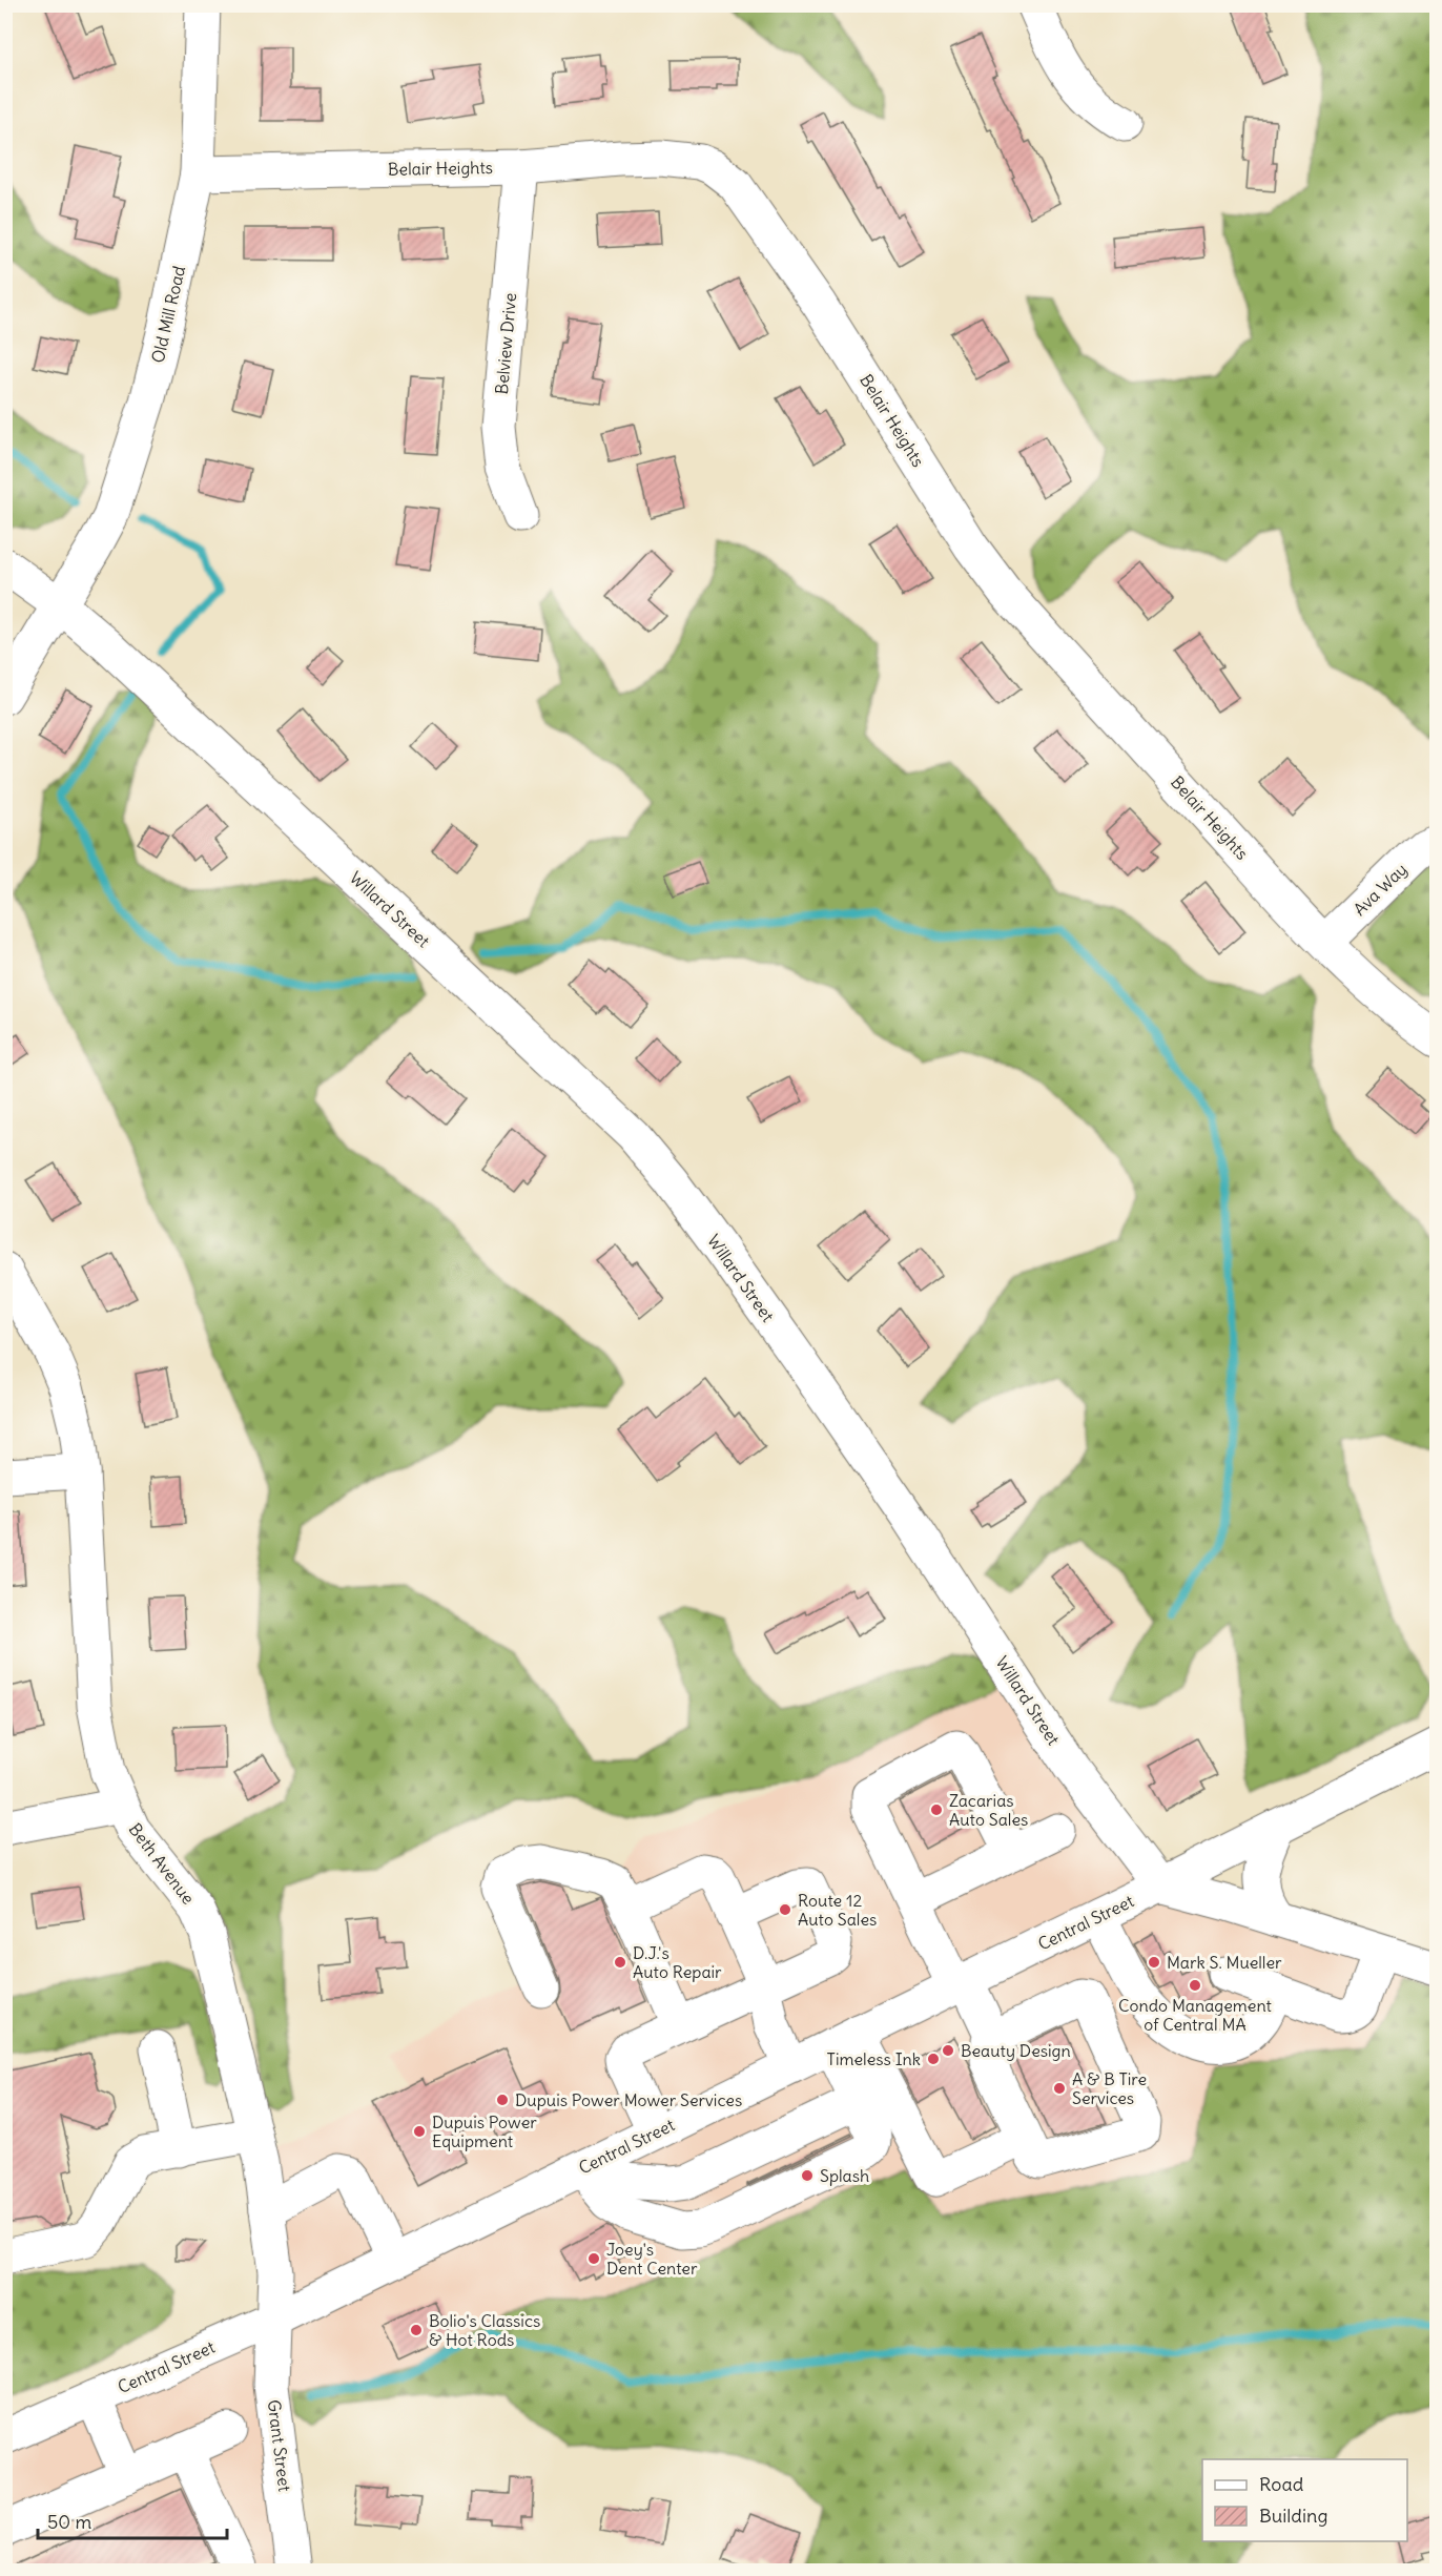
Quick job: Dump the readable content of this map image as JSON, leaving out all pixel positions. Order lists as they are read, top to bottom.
{
  "streets": {
    "street": [
      "Belair Heights",
      "Old Mill Road",
      "Belview Drive",
      "Ava Way",
      "Willard Street",
      "Beth Avenue",
      "Central Street",
      "Grant Street"
    ]
  },
  "crossings": [
    ["Belair Heights", "Old Mill Road"],
    ["Belair Heights", "Belview Drive"],
    ["Belair Heights", "Ava Way"],
    ["Old Mill Road", "Willard Street"],
    ["Willard Street", "Central Street"],
    ["Beth Avenue", "Central Street"],
    ["Beth Avenue", "Grant Street"],
    ["Central Street", "Grant Street"]
  ],
  "places": [
    "Zacarias Auto Sales",
    "Route 12 Auto Sales",
    "D.J.'s Auto Repair",
    "Mark S. Mueller",
    "Condo Management of Central MA",
    "Beauty Design",
    "Timeless Ink",
    "A & B Tire Services",
    "Dupuis Power Mower Services",
    "Dupuis Power Equipment",
    "Splash",
    "Joey's Dent Center",
    "Bolio's Classics & Hot Rods"
  ],
  "legend": ["Road", "Building"],
  "scale_bar": "50 m"
}
